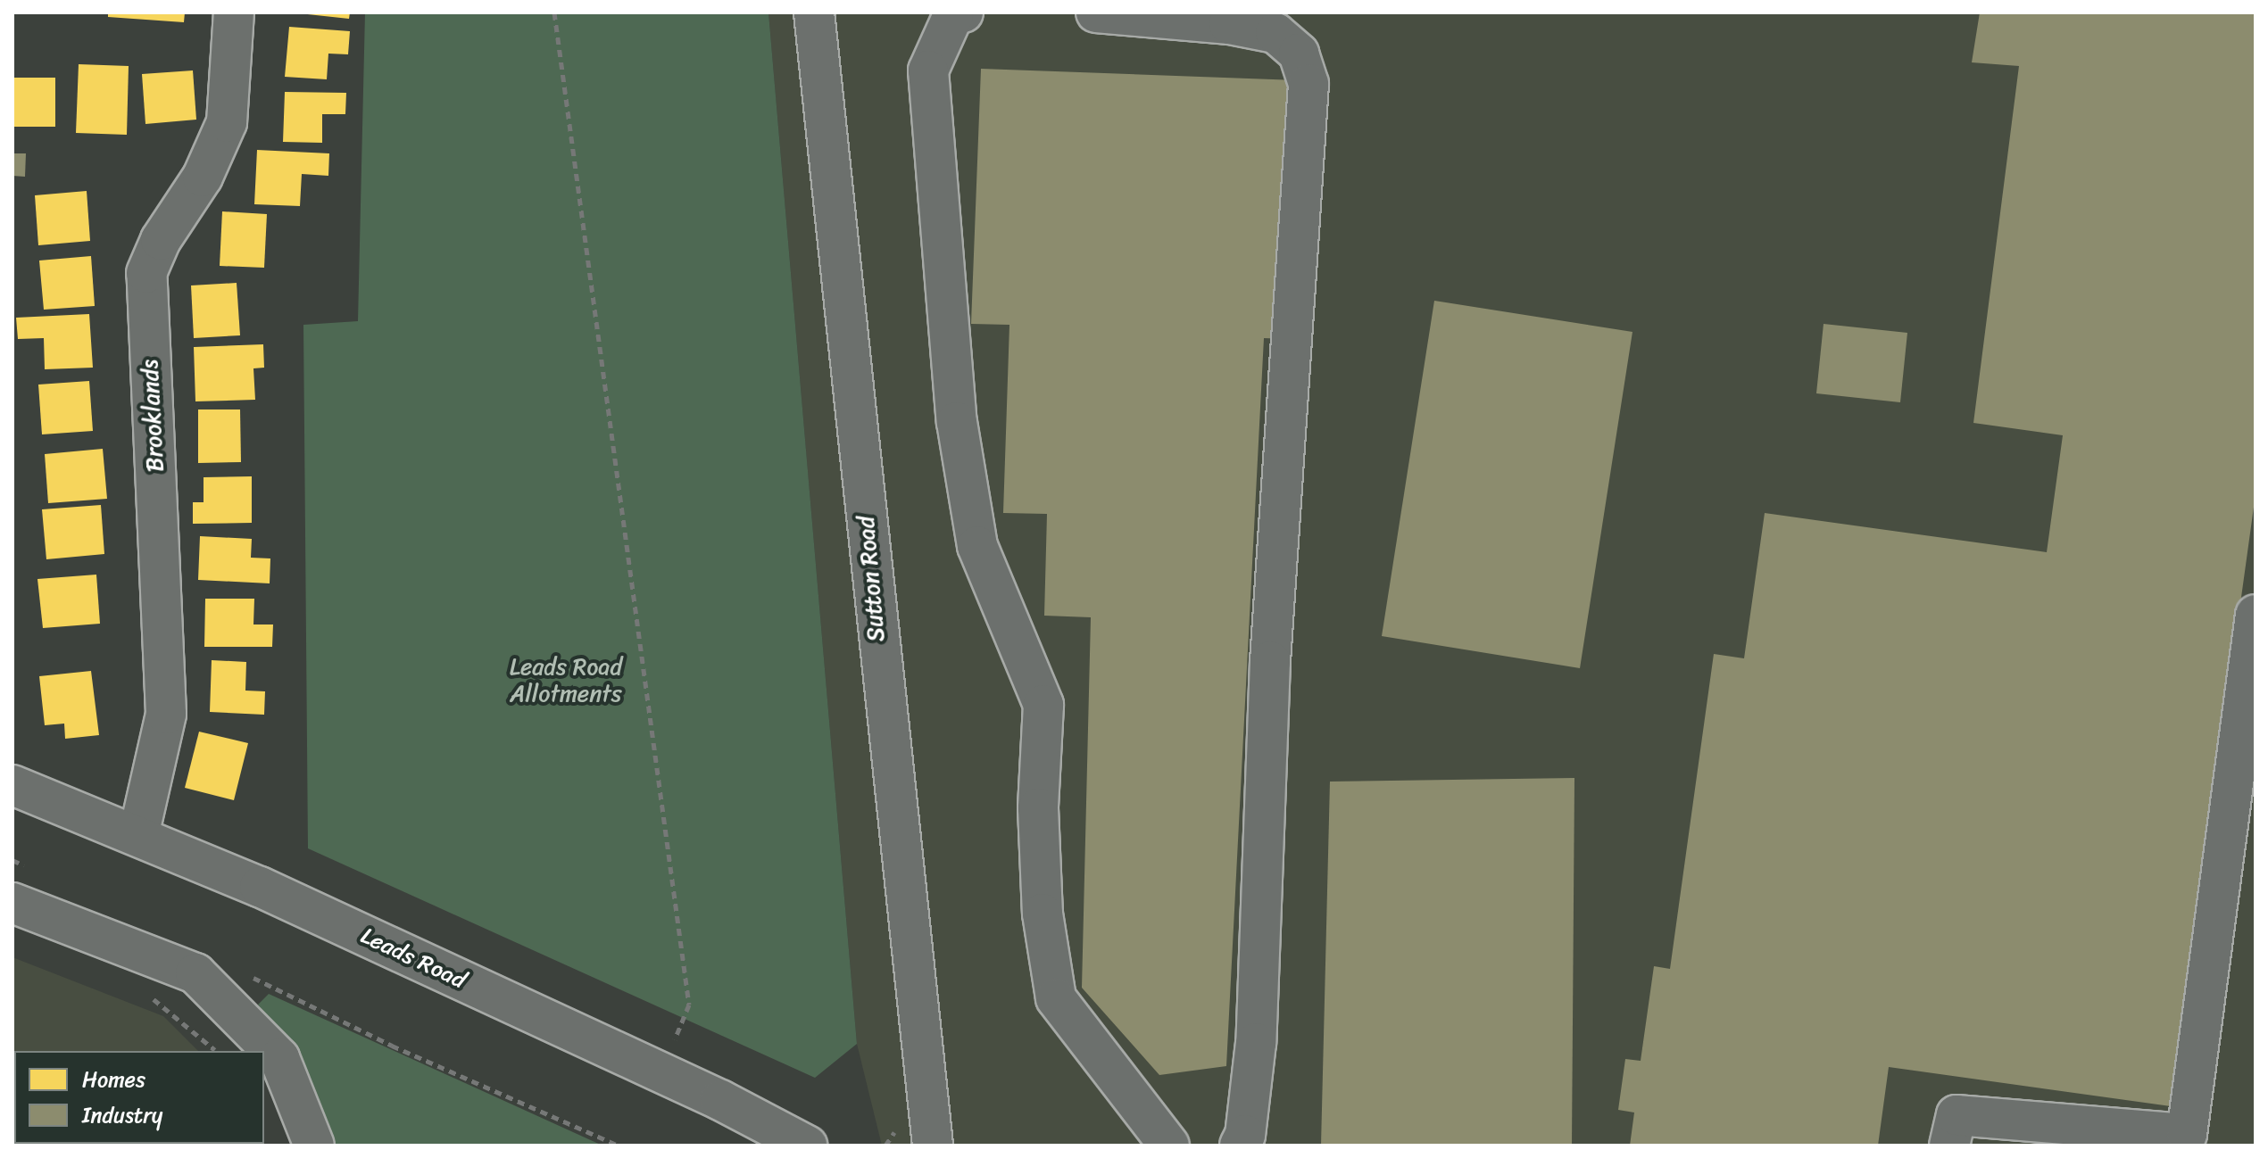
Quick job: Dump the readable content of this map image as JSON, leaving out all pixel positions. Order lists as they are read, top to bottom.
{
  "streets": {
    "street": ["Brooklands", "Sutton Road", "Leads Road"]
  },
  "crossings": [
    ["Brooklands", "Leads Road"]
  ],
  "parks": ["Leads Road Allotments"],
  "legend": ["Homes", "Industry"]
}
